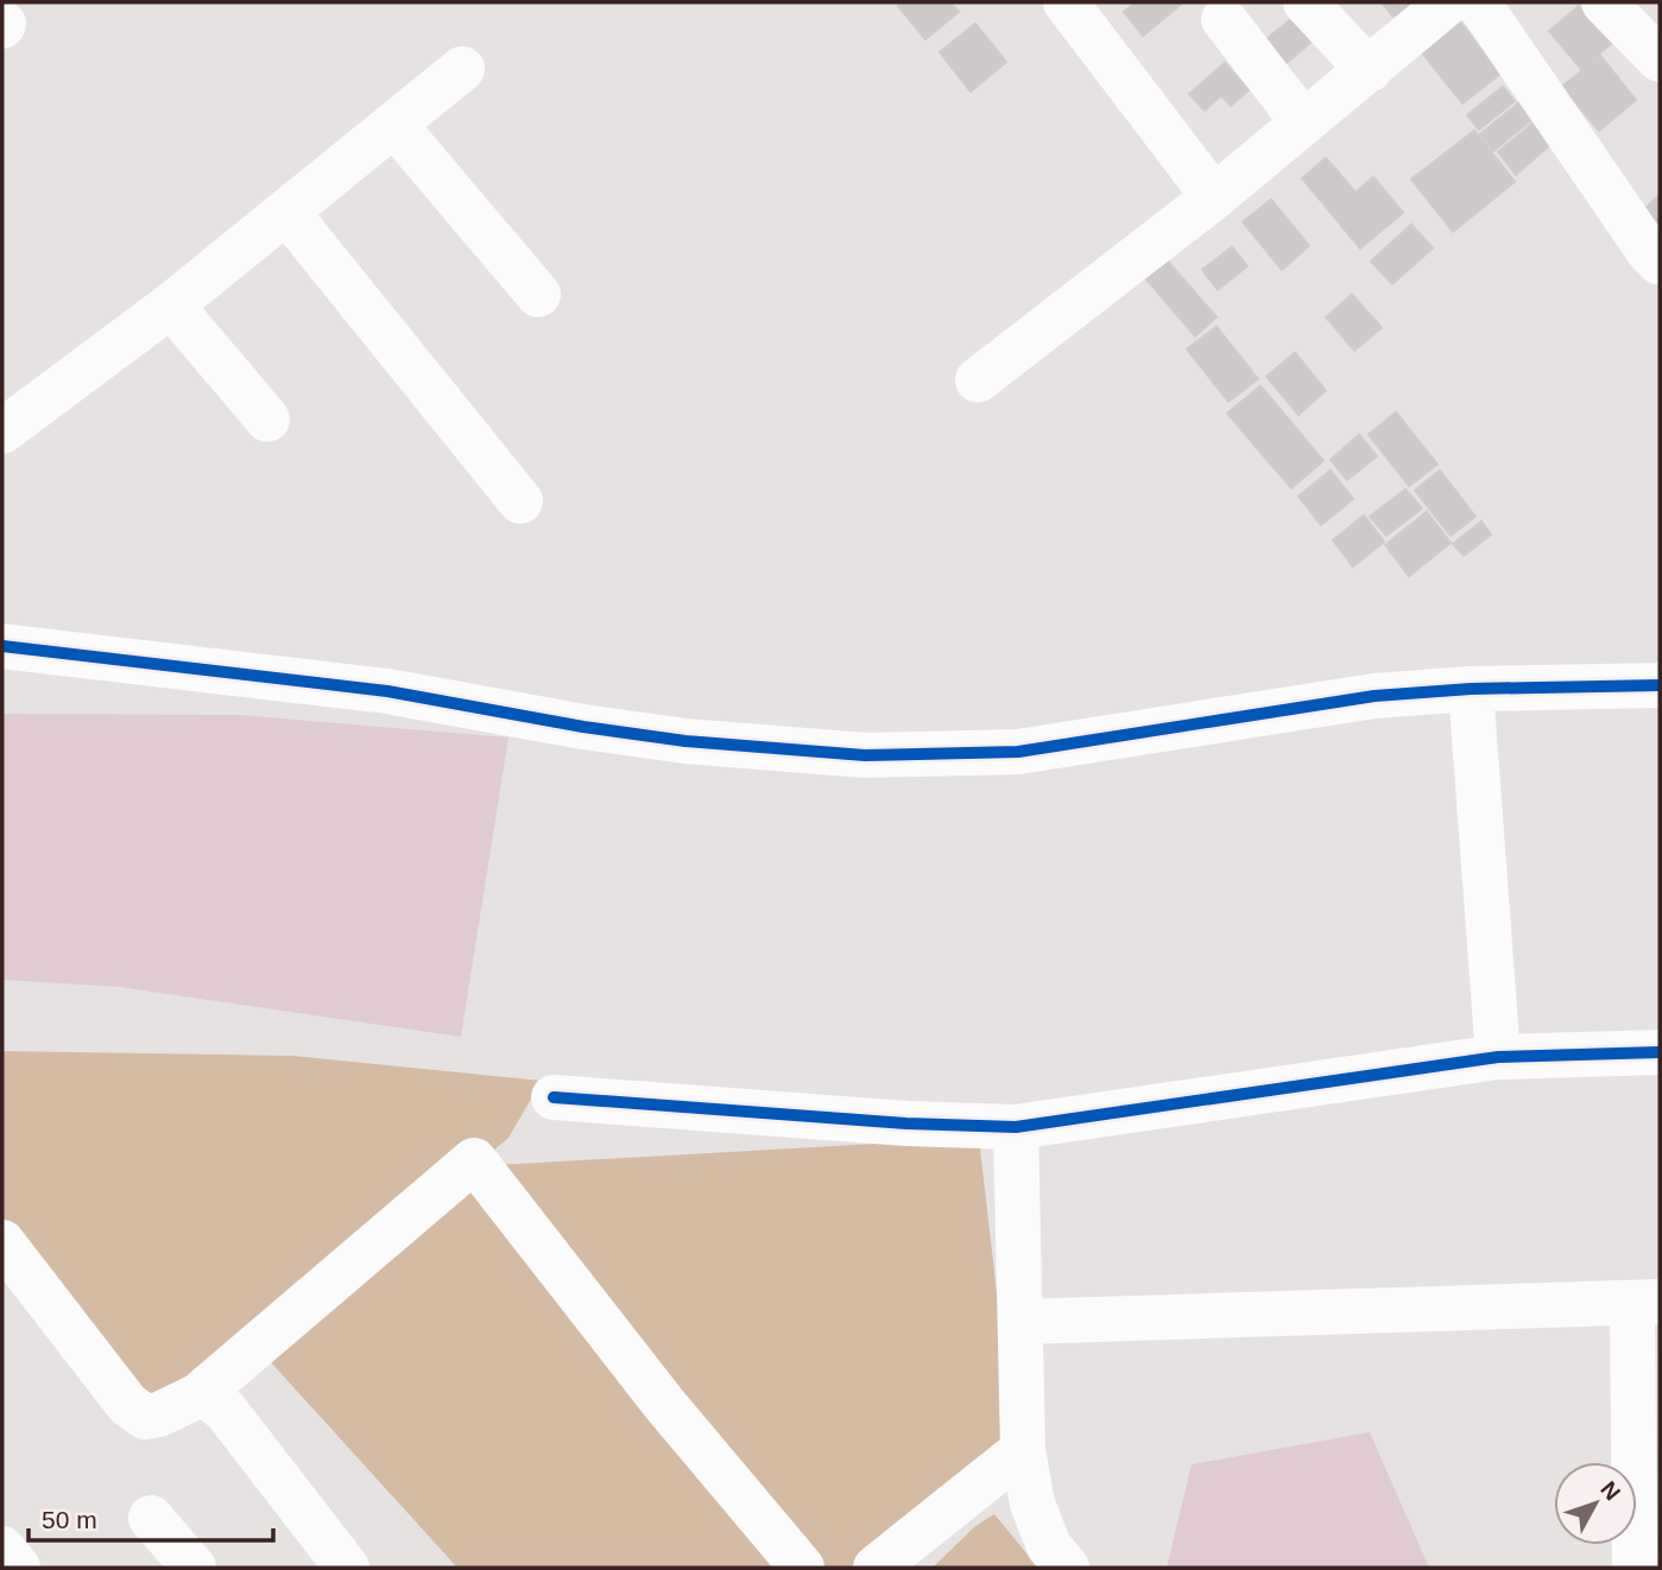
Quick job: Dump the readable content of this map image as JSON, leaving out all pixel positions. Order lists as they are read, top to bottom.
{
  "scale_bar": "50 m",
  "north": "top right"
}
